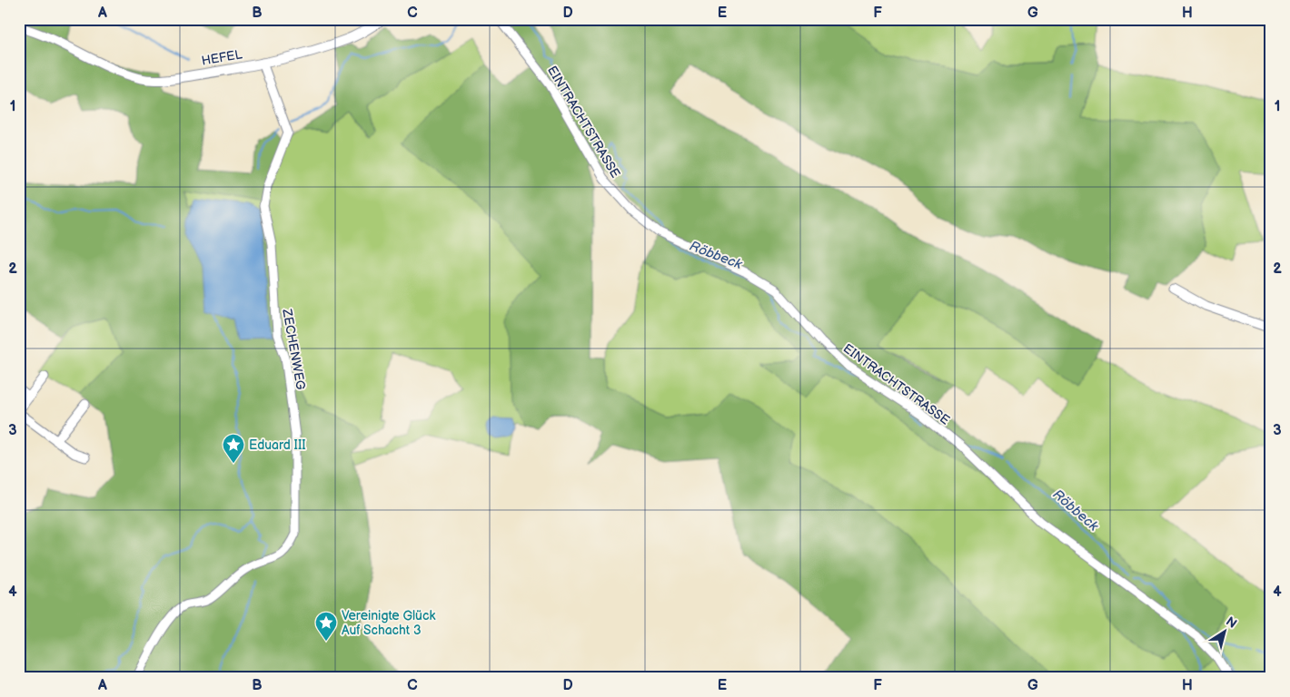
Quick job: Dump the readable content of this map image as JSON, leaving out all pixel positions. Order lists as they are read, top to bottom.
{
  "streets": {
    "main road": ["HEFEL"],
    "street": ["EINTRACHTSTRASSE", "ZECHENWEG"]
  },
  "crossings": [
    ["HEFEL", "ZECHENWEG"]
  ],
  "water": ["Röbbeck"],
  "places": {
    "place": ["Eduard III", "Vereinigte Glück Auf Schacht 3"]
  },
  "north": "top right",
  "grid": {
    "columns": [
      "A",
      "B",
      "C",
      "D",
      "E",
      "F",
      "G",
      "H"
    ],
    "rows": [
      "1",
      "2",
      "3",
      "4"
    ]
  }
}
